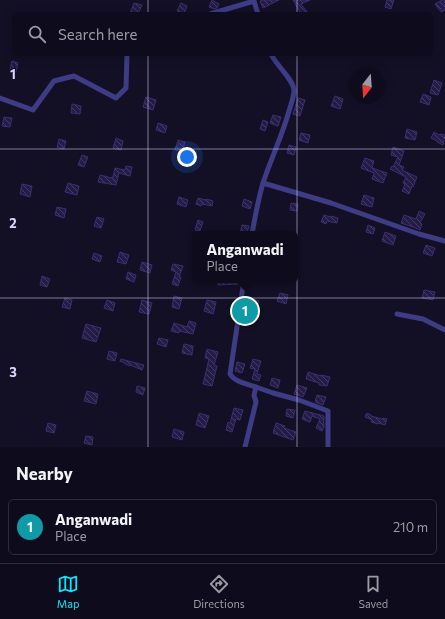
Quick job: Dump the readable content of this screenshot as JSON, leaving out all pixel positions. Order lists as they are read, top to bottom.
{
  "north": "bottom",
  "page": {
    "search": "Search here",
    "popup": ["Anganwadi", "Place"],
    "pins": "1",
    "heading": "Nearby",
    "list": [
      {
        "mark": "1",
        "name": "Anganwadi",
        "note": "Place",
        "value": "210 m"
      }
    ],
    "nav": ["Map", "Directions", "Saved"]
  },
  "grid": {
    "rows": ["1", "2", "3"]
  }
}
